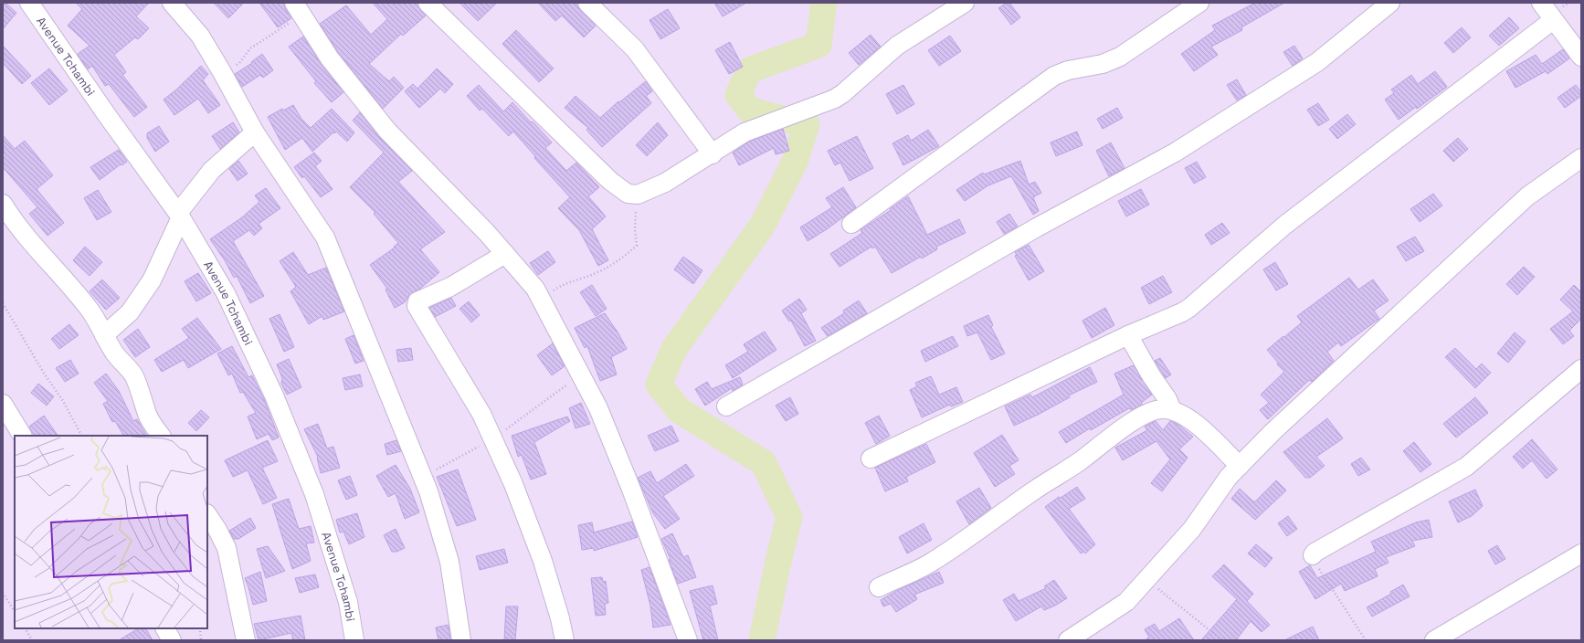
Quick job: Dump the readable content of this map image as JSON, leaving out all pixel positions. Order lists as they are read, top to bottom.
{
  "streets": {
    "street": ["Avenue Tchambi"]
  }
}
